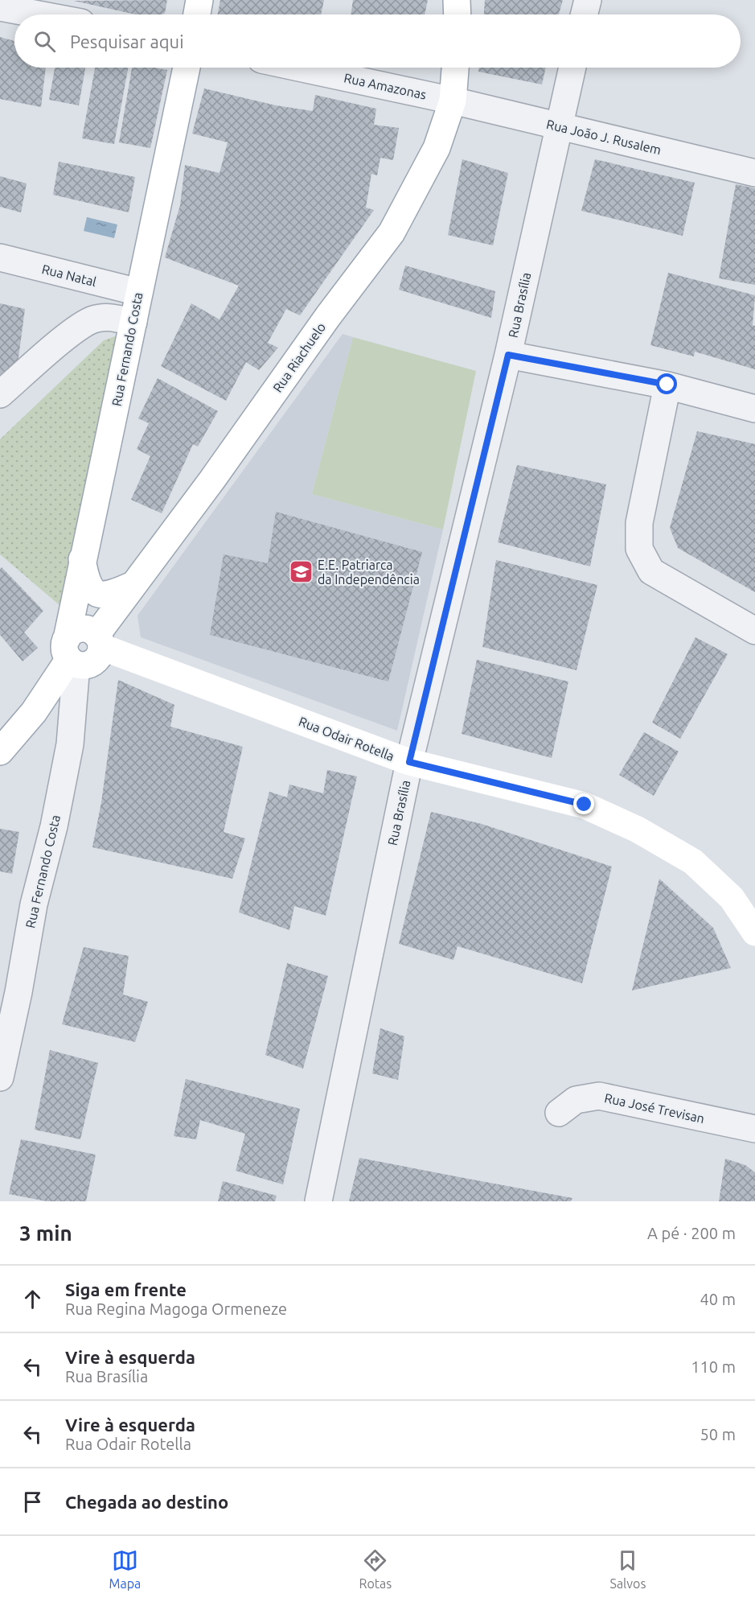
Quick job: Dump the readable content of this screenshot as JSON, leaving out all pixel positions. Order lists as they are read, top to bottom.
{
  "streets": {
    "main road": ["Rua Fernando Costa", "Rua Riachuelo", "Rua Odair Rotella"],
    "street": [
      "Rua Amazonas",
      "Rua João J. Rusalem",
      "Rua Natal",
      "Rua Brasília",
      "Rua José Trevisan"
    ]
  },
  "crossings": [
    ["Rua Amazonas", "Rua João J. Rusalem"],
    ["Rua Amazonas", "Rua Riachuelo"],
    ["Rua João J. Rusalem", "Rua Brasília"],
    ["Rua João J. Rusalem", "Rua Riachuelo"],
    ["Rua Natal", "Rua Fernando Costa"],
    ["Rua Brasília", "Rua Odair Rotella"],
    ["Rua Fernando Costa", "Rua Odair Rotella"],
    ["Rua Riachuelo", "Rua Odair Rotella"]
  ],
  "places": {
    "school or university": ["E.E. Patriarca da Independência"]
  },
  "page": {
    "search": "Pesquisar aqui",
    "heading": ["3 min", "A pé · 200 m"],
    "list": [
      ["Siga em frente", "Rua Regina Magoga Ormeneze", "40 m"],
      ["Vire à esquerda", "Rua Brasília", "110 m"],
      ["Vire à esquerda", "Rua Odair Rotella", "50 m"],
      "Chegada ao destino"
    ],
    "nav": ["Mapa", "Rotas", "Salvos"]
  }
}
